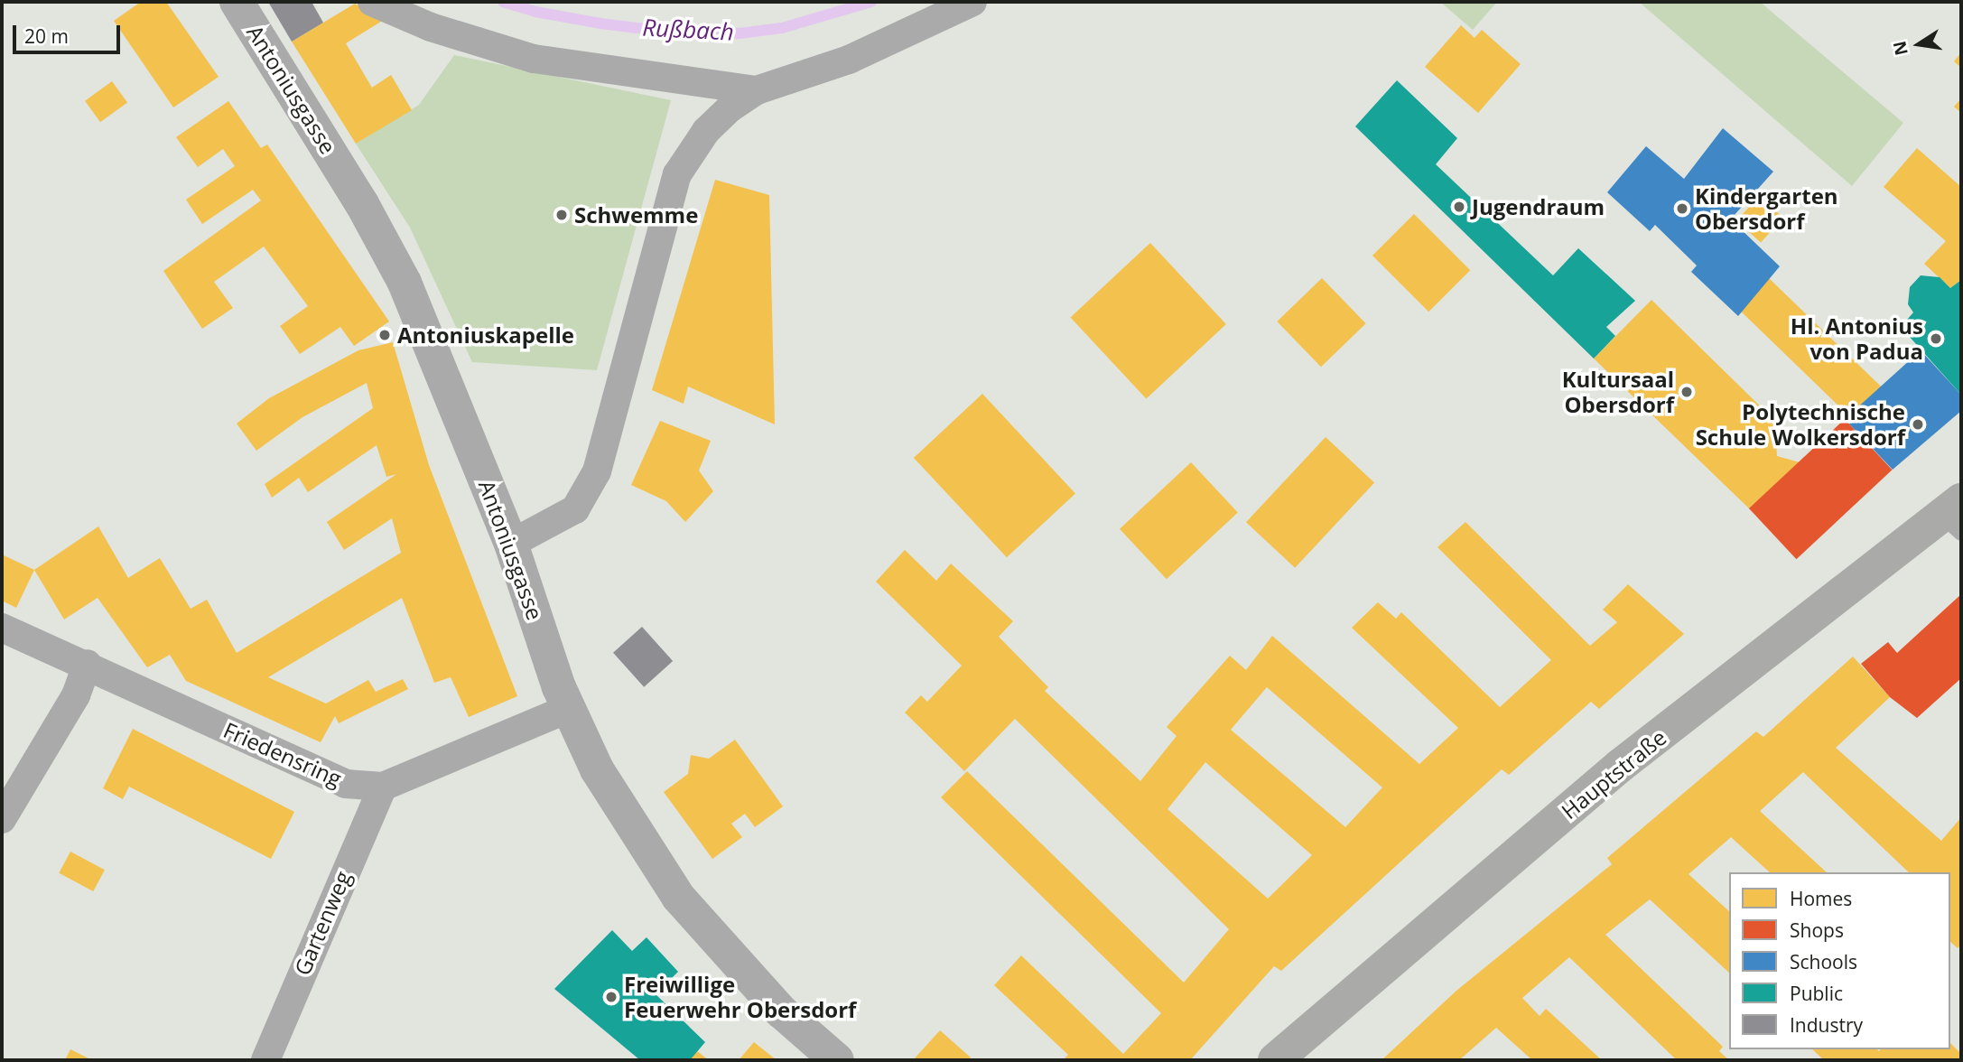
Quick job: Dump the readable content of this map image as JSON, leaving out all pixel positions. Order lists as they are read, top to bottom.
{
  "streets": {
    "main road": ["Hauptstraße"],
    "street": ["Antoniusgasse", "Friedensring", "Gartenweg"]
  },
  "crossings": [
    ["Antoniusgasse", "Friedensring"],
    ["Friedensring", "Gartenweg"]
  ],
  "water": ["Rußbach"],
  "places": [
    "Jugendraum",
    "Kindergarten Obersdorf",
    "Schwemme",
    "Antoniuskapelle",
    "Hl. Antonius von Padua",
    "Kultursaal Obersdorf",
    "Polytechnische Schule Wolkersdorf",
    "Freiwillige Feuerwehr Obersdorf"
  ],
  "legend": [
    "Homes",
    "Shops",
    "Schools",
    "Public",
    "Industry"
  ],
  "scale_bar": "20 m",
  "north": "left"
}
